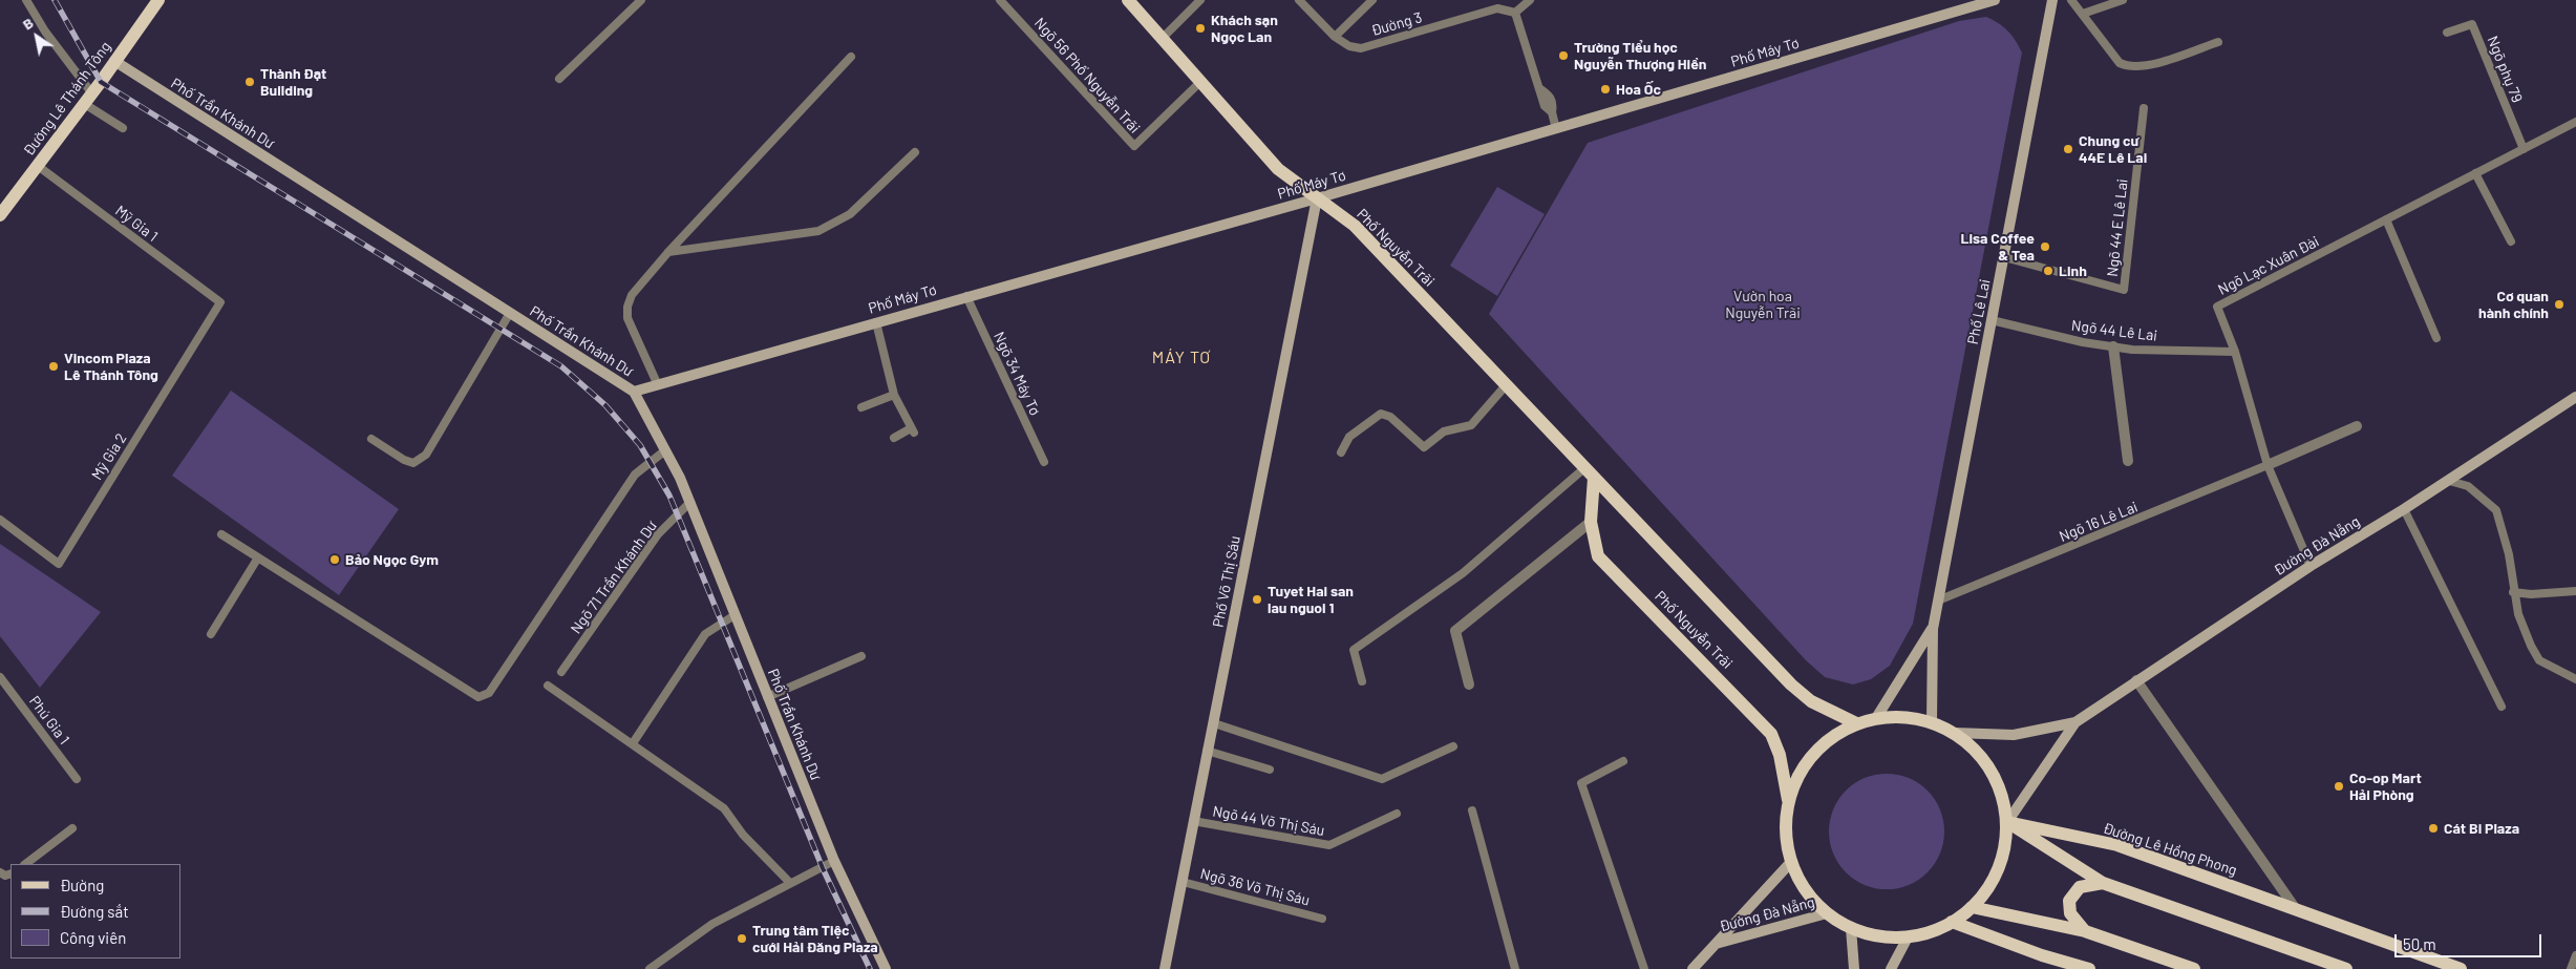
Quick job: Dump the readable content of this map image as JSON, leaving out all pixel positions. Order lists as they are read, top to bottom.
{
  "streets": {
    "main road": ["Đường Lê Thánh Tông", "Phố Nguyễn Trãi", "Đường Lê Hồng Phong"],
    "street": [
      "Phố Máy Tơ",
      "Phố Trần Khánh Dư",
      "Phố Lê Lai",
      "Đường Đà Nẵng",
      "Phố Võ Thị Sáu"
    ],
    "lane": [
      "Đường 3",
      "Ngõ phụ 79",
      "Ngõ 56 Phố Nguyễn Trãi",
      "Mỹ Gia 1",
      "Ngõ 44 E Lê Lai",
      "Ngõ Lạc Xuân Đài",
      "Ngõ 44 Lê Lai",
      "Ngõ 34 Máy Tơ",
      "Mỹ Gia 2",
      "Ngõ 16 Lê Lai",
      "Ngõ 71 Trần Khánh Dư",
      "Phú Gia 1",
      "Ngõ 44 Võ Thị Sáu",
      "Ngõ 36 Võ Thị Sáu"
    ]
  },
  "crossings": [
    ["Phố Máy Tơ", "Phố Trần Khánh Dư"],
    ["Phố Máy Tơ", "Phố Nguyễn Trãi"],
    ["Phố Máy Tơ", "Ngõ 34 Máy Tơ"],
    ["Phố Máy Tơ", "Phố Võ Thị Sáu"],
    ["Ngõ phụ 79", "Ngõ Lạc Xuân Đài"],
    ["Ngõ 56 Phố Nguyễn Trãi", "Phố Nguyễn Trãi"],
    ["Đường Lê Thánh Tông", "Phố Trần Khánh Dư"],
    ["Đường Lê Thánh Tông", "Mỹ Gia 1"],
    ["Phố Trần Khánh Dư", "Ngõ 71 Trần Khánh Dư"],
    ["Mỹ Gia 1", "Mỹ Gia 2"],
    ["Ngõ 44 E Lê Lai", "Phố Lê Lai"],
    ["Phố Nguyễn Trãi", "Phố Võ Thị Sáu"],
    ["Ngõ Lạc Xuân Đài", "Ngõ 44 Lê Lai"],
    ["Ngõ Lạc Xuân Đài", "Ngõ 16 Lê Lai"],
    ["Ngõ Lạc Xuân Đài", "Đường Đà Nẵng"],
    ["Phố Lê Lai", "Ngõ 44 Lê Lai"],
    ["Phố Lê Lai", "Ngõ 16 Lê Lai"],
    ["Đường Đà Nẵng", "Đường Lê Hồng Phong"],
    ["Phố Võ Thị Sáu", "Ngõ 44 Võ Thị Sáu"],
    ["Phố Võ Thị Sáu", "Ngõ 36 Võ Thị Sáu"]
  ],
  "districts": ["MÁY TƠ"],
  "parks": ["Vườn hoa Nguyễn Trãi"],
  "places": [
    "Khách sạn Ngọc Lan",
    "Trường Tiểu học Nguyễn Thượng Hiền",
    "Thành Đạt Building",
    "Hoa Ốc",
    "Chung cư 44E Lê Lai",
    "Lisa Coffee & Tea",
    "Linh",
    "Cơ quan hành chính",
    "Vincom Plaza Lê Thánh Tông",
    "Bảo Ngọc Gym",
    "Tuyet Hai san lau nguoi 1",
    "Co-op Mart Hải Phòng",
    "Cát Bi Plaza",
    "Trung tâm Tiệc cưới Hải Đăng Plaza"
  ],
  "legend": ["Đường", "Đường sắt", "Công viên"],
  "scale_bar": "50 m",
  "north": "top left"
}
